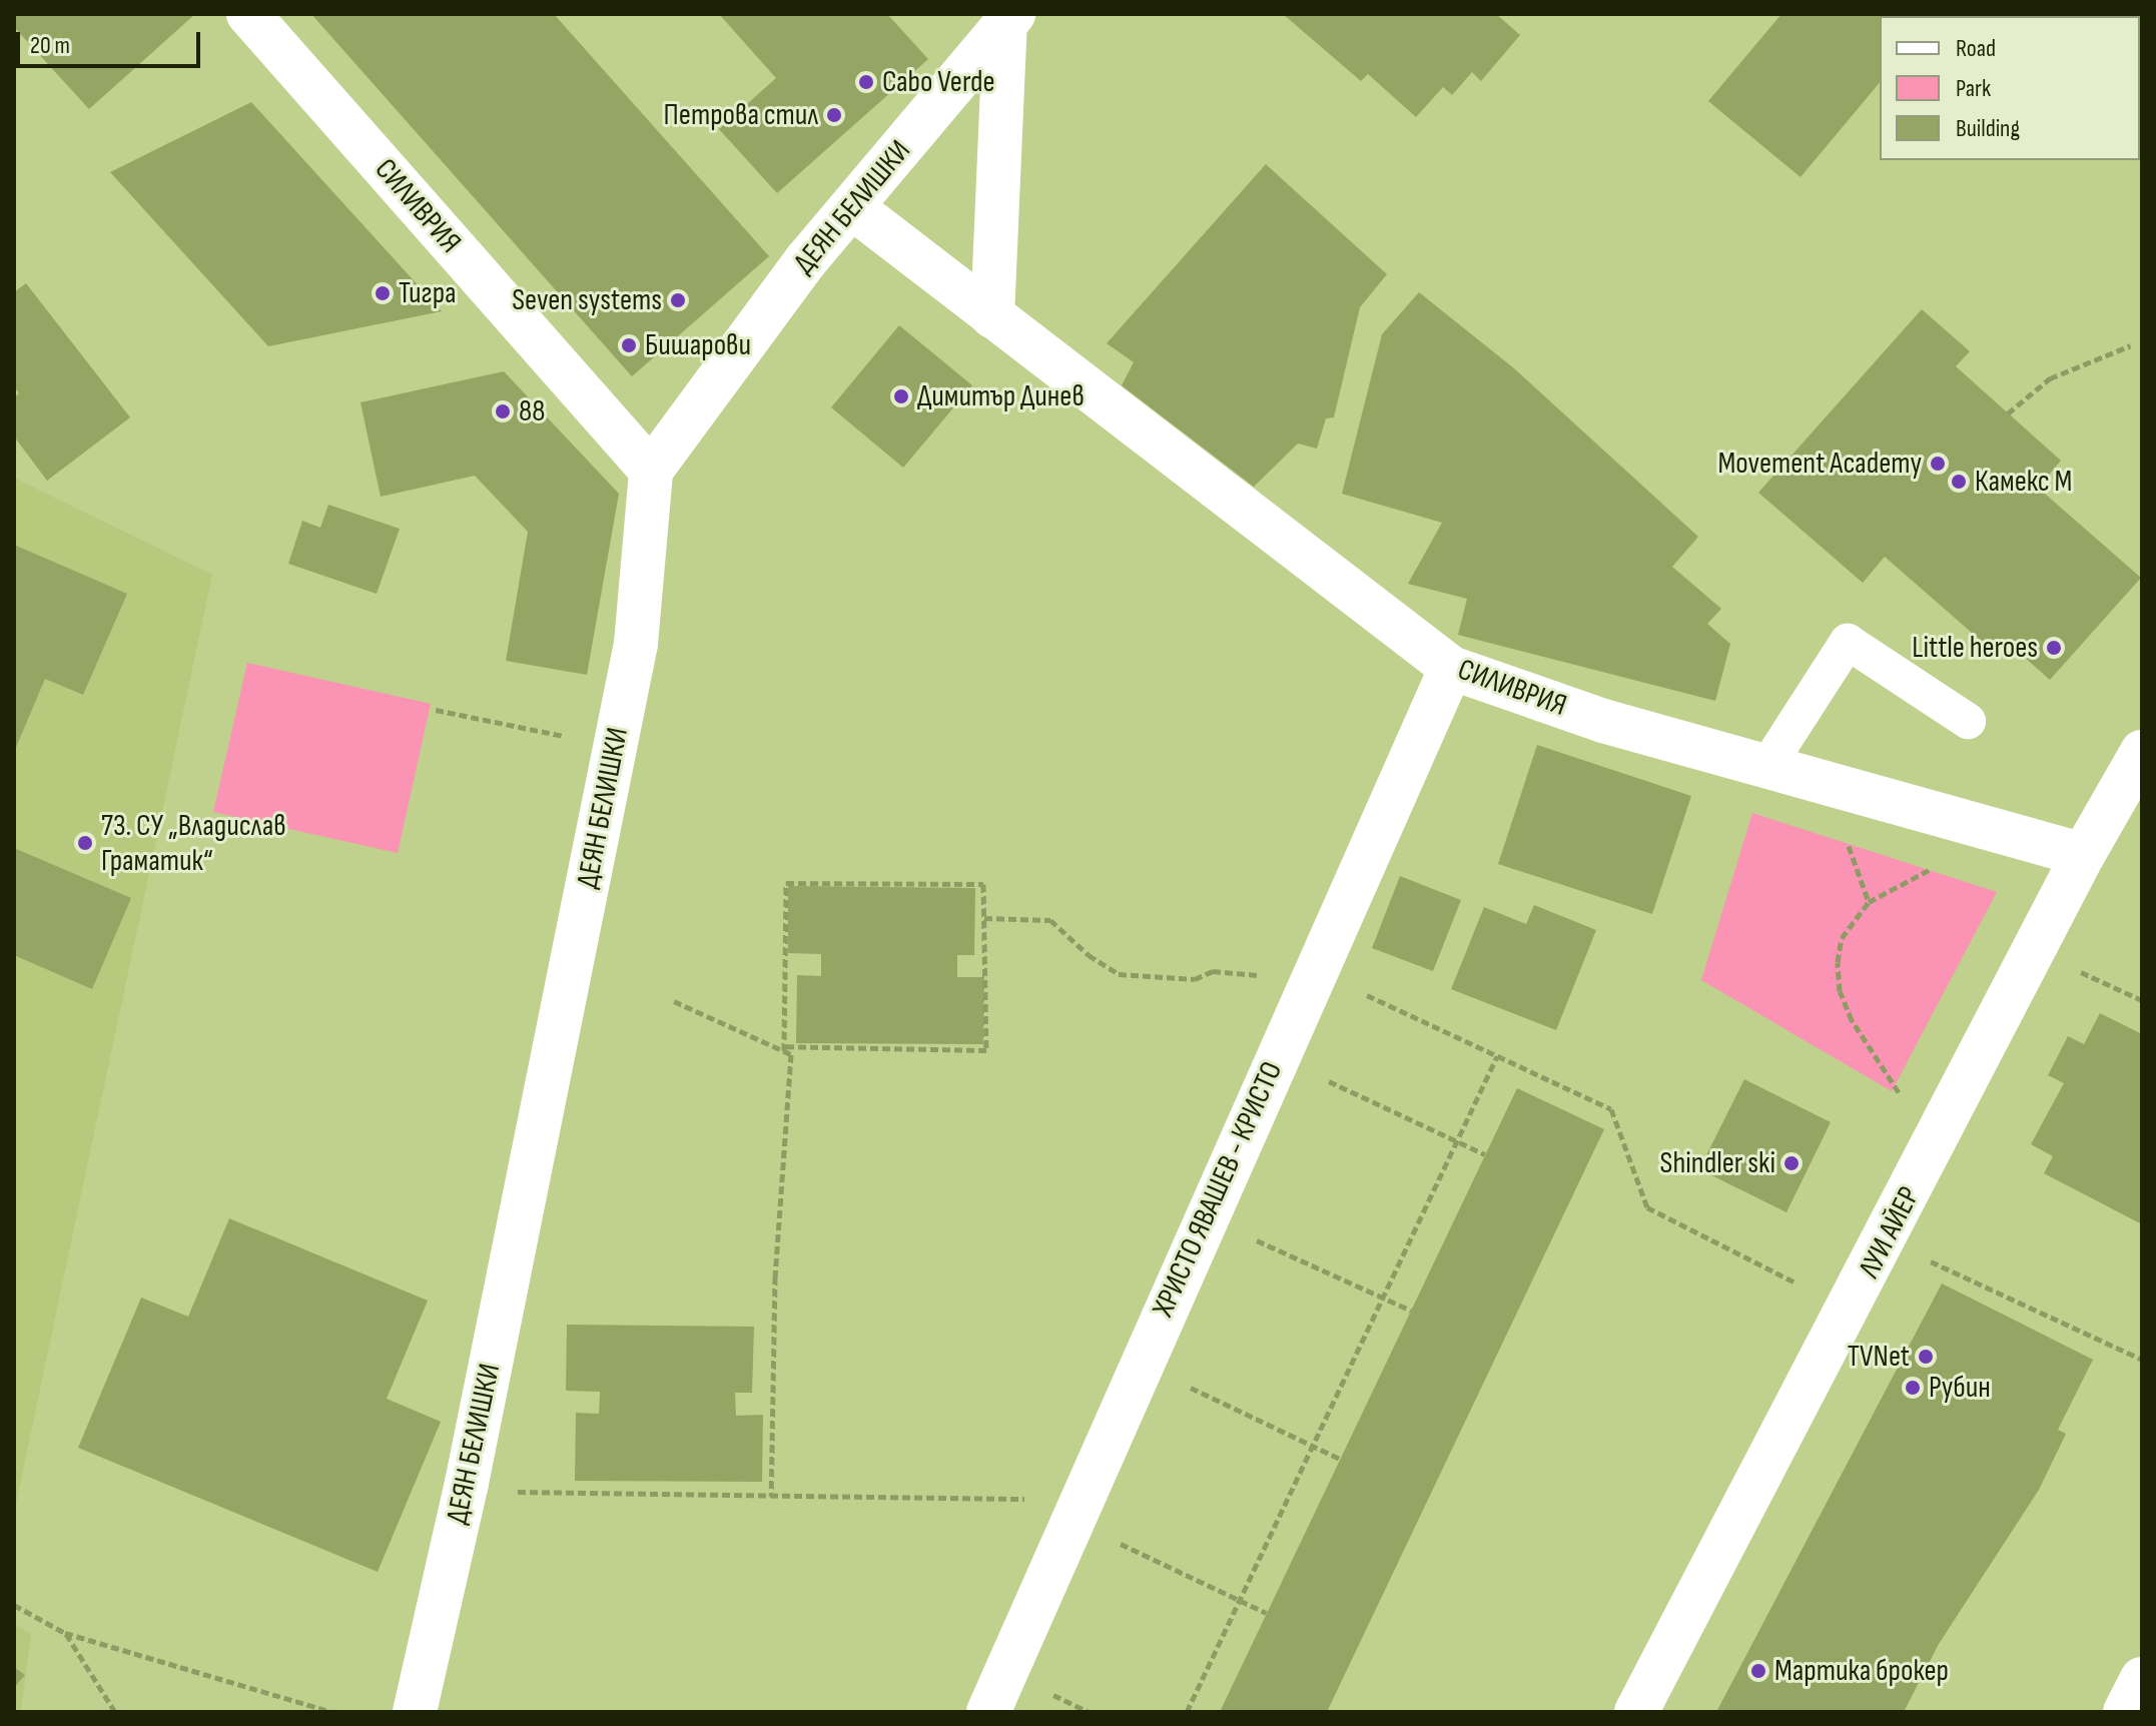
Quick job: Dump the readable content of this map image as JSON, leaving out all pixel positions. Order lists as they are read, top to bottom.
{
  "streets": {
    "street": [
      "СИЛИВРИЯ",
      "ДЕЯН БЕЛИШКИ",
      "ХРИСТО ЯВАШЕВ - КРИСТО",
      "ЛУИ АЙЕР"
    ]
  },
  "crossings": [
    ["СИЛИВРИЯ", "ДЕЯН БЕЛИШКИ"],
    ["СИЛИВРИЯ", "ХРИСТО ЯВАШЕВ - КРИСТО"],
    ["СИЛИВРИЯ", "ЛУИ АЙЕР"]
  ],
  "places": [
    "Cabo Verde",
    "Петрова стил",
    "Тигра",
    "Seven systems",
    "Бишарови",
    "Димитър Динев",
    "88",
    "Movement Academy",
    "Камекс М",
    "Little heroes",
    "73. СУ „Владислав Граматик“",
    "Shindler ski",
    "TVNet",
    "Рубин",
    "Мартика брокер"
  ],
  "legend": ["Road", "Park", "Building"],
  "scale_bar": "20 m"
}
